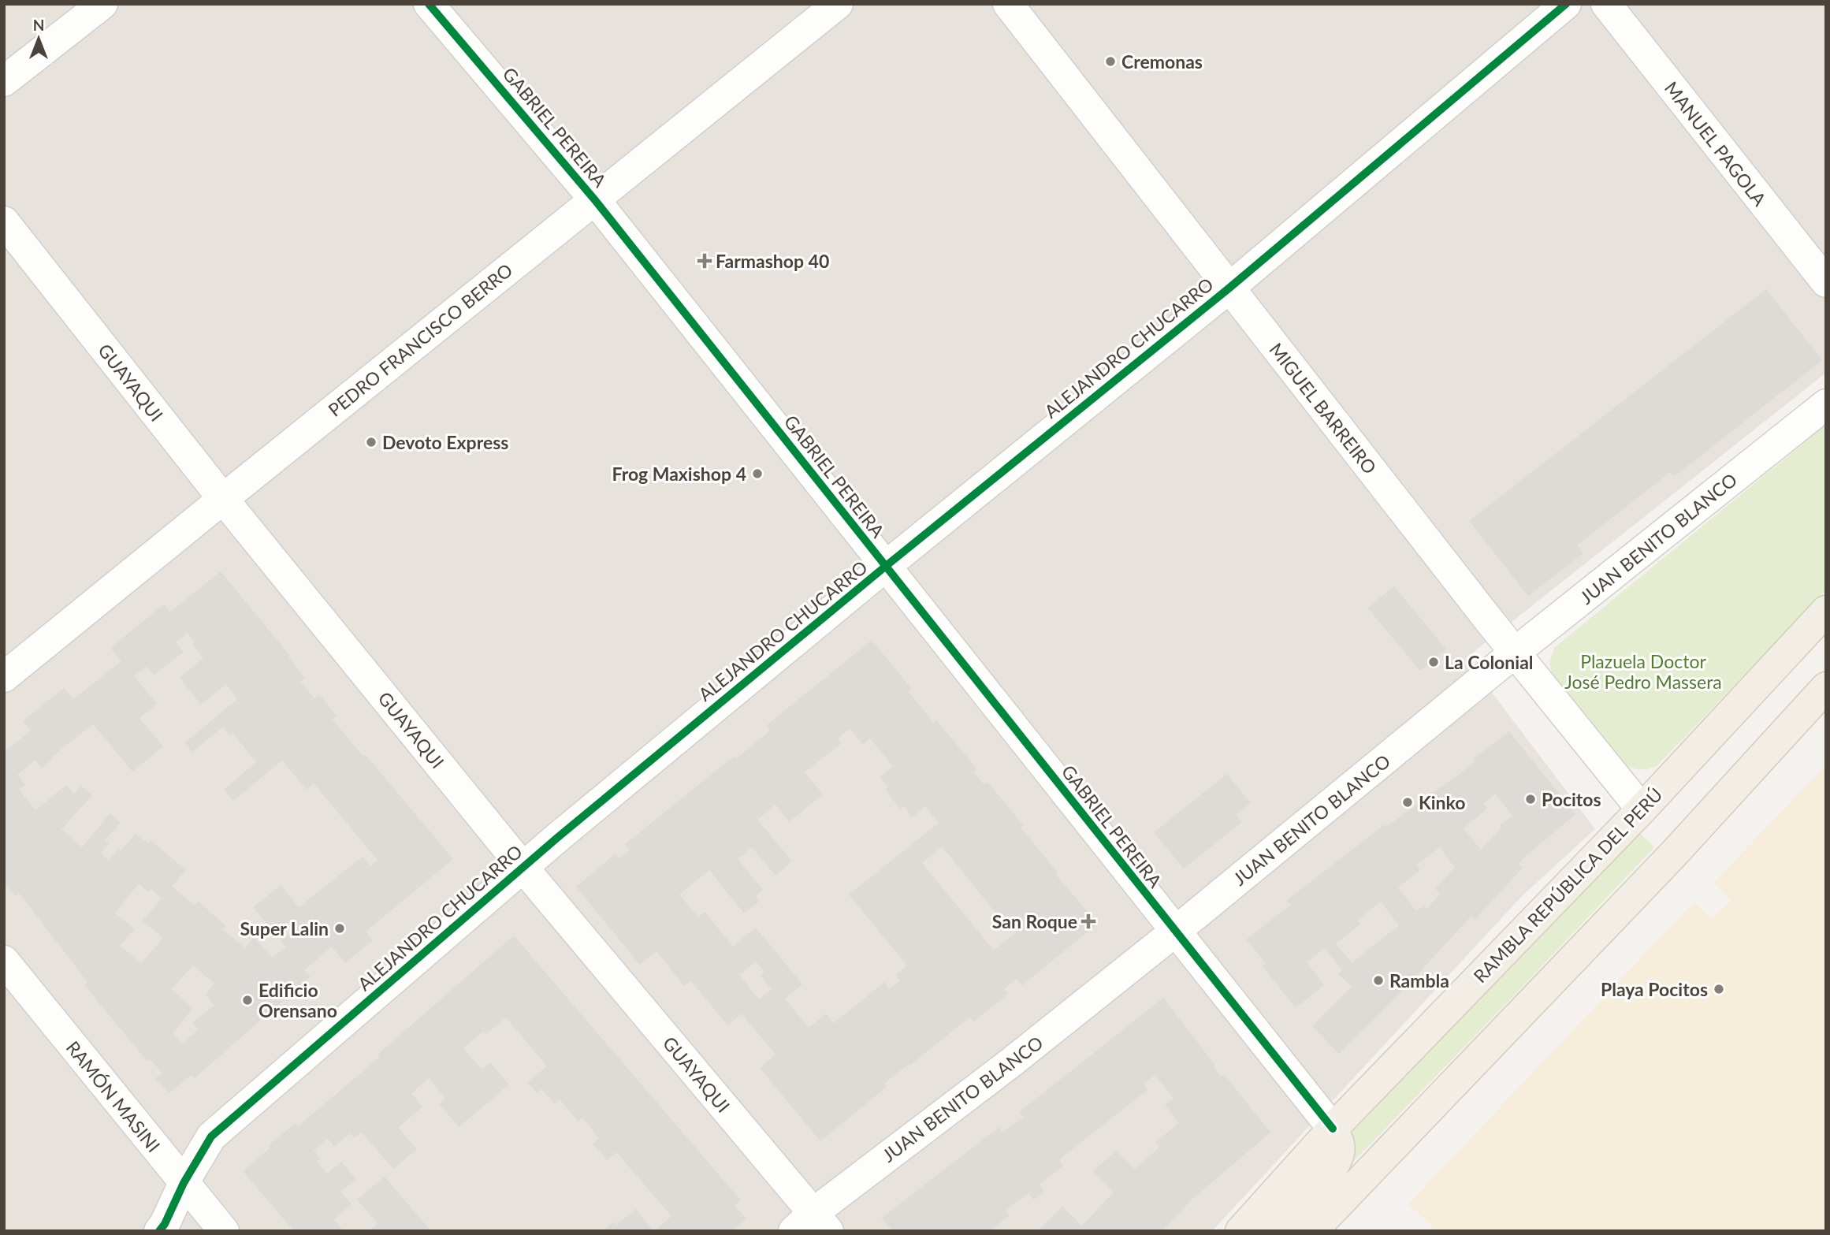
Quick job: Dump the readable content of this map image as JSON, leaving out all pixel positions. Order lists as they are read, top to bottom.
{
  "streets": {
    "main road": ["RAMBLA REPÚBLICA DEL PERÚ"],
    "street": [
      "GABRIEL PEREIRA",
      "MANUEL PAGOLA",
      "PEDRO FRANCISCO BERRO",
      "ALEJANDRO CHUCARRO",
      "GUAYAQUI",
      "MIGUEL BARREIRO",
      "JUAN BENITO BLANCO",
      "RAMÓN MASINI"
    ]
  },
  "crossings": [
    ["GABRIEL PEREIRA", "PEDRO FRANCISCO BERRO"],
    ["GABRIEL PEREIRA", "ALEJANDRO CHUCARRO"],
    ["GABRIEL PEREIRA", "JUAN BENITO BLANCO"],
    ["GABRIEL PEREIRA", "RAMBLA REPÚBLICA DEL PERÚ"],
    ["PEDRO FRANCISCO BERRO", "GUAYAQUI"],
    ["ALEJANDRO CHUCARRO", "GUAYAQUI"],
    ["ALEJANDRO CHUCARRO", "MIGUEL BARREIRO"],
    ["ALEJANDRO CHUCARRO", "RAMÓN MASINI"],
    ["GUAYAQUI", "JUAN BENITO BLANCO"],
    ["MIGUEL BARREIRO", "JUAN BENITO BLANCO"],
    ["MIGUEL BARREIRO", "RAMBLA REPÚBLICA DEL PERÚ"]
  ],
  "parks": ["Plazuela Doctor José Pedro Massera"],
  "places": {
    "other": [
      "Cremonas",
      "Devoto Express",
      "Frog Maxishop 4",
      "La Colonial",
      "Pocitos",
      "Kinko",
      "Super Lalin",
      "Rambla",
      "Playa Pocitos",
      "Edificio Orensano"
    ],
    "health": ["Farmashop 40", "San Roque"]
  },
  "north": "top"
}
